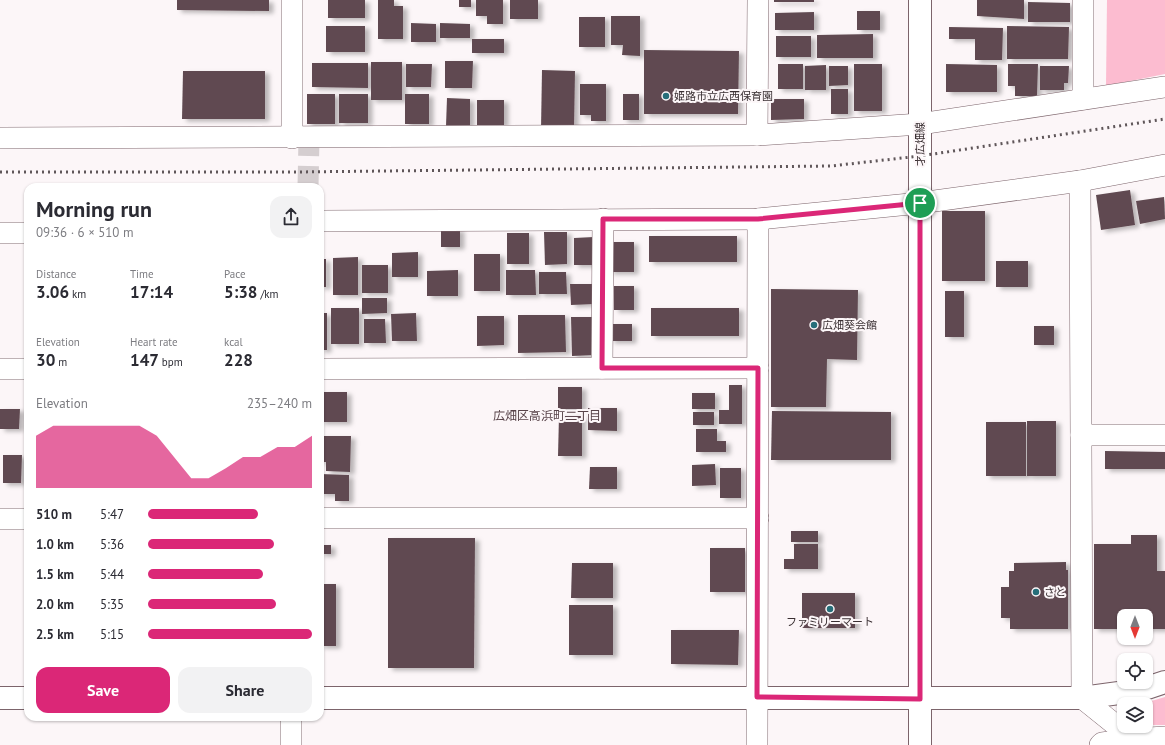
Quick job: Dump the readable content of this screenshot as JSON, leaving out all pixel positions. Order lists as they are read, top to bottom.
{
  "streets": {
    "street": ["才広畑線"]
  },
  "districts": ["広畑区高浜町二丁目"],
  "places": [
    "姫路市立広西保育園",
    "広畑葵会館",
    "さと",
    "ファミリーマート"
  ],
  "north": "bottom",
  "page": {
    "heading": ["Morning run", "09:36 · 6 × 510 m"],
    "stats": [
      ["Distance", "3.06 km"],
      ["Time", "17:14"],
      ["Pace", "5:38 /km"],
      ["Elevation", "30 m"],
      ["Heart rate", "147 bpm"],
      ["kcal", "228"]
    ],
    "chart": ["Elevation", "235–240 m"],
    "list": [
      {
        "name": "510 m",
        "note": "5:47"
      },
      {
        "name": "1.0 km",
        "note": "5:36"
      },
      {
        "name": "1.5 km",
        "note": "5:44"
      },
      {
        "name": "2.0 km",
        "note": "5:35"
      },
      {
        "name": "2.5 km",
        "note": "5:15"
      }
    ],
    "buttons": ["Save", "Share"]
  }
}
